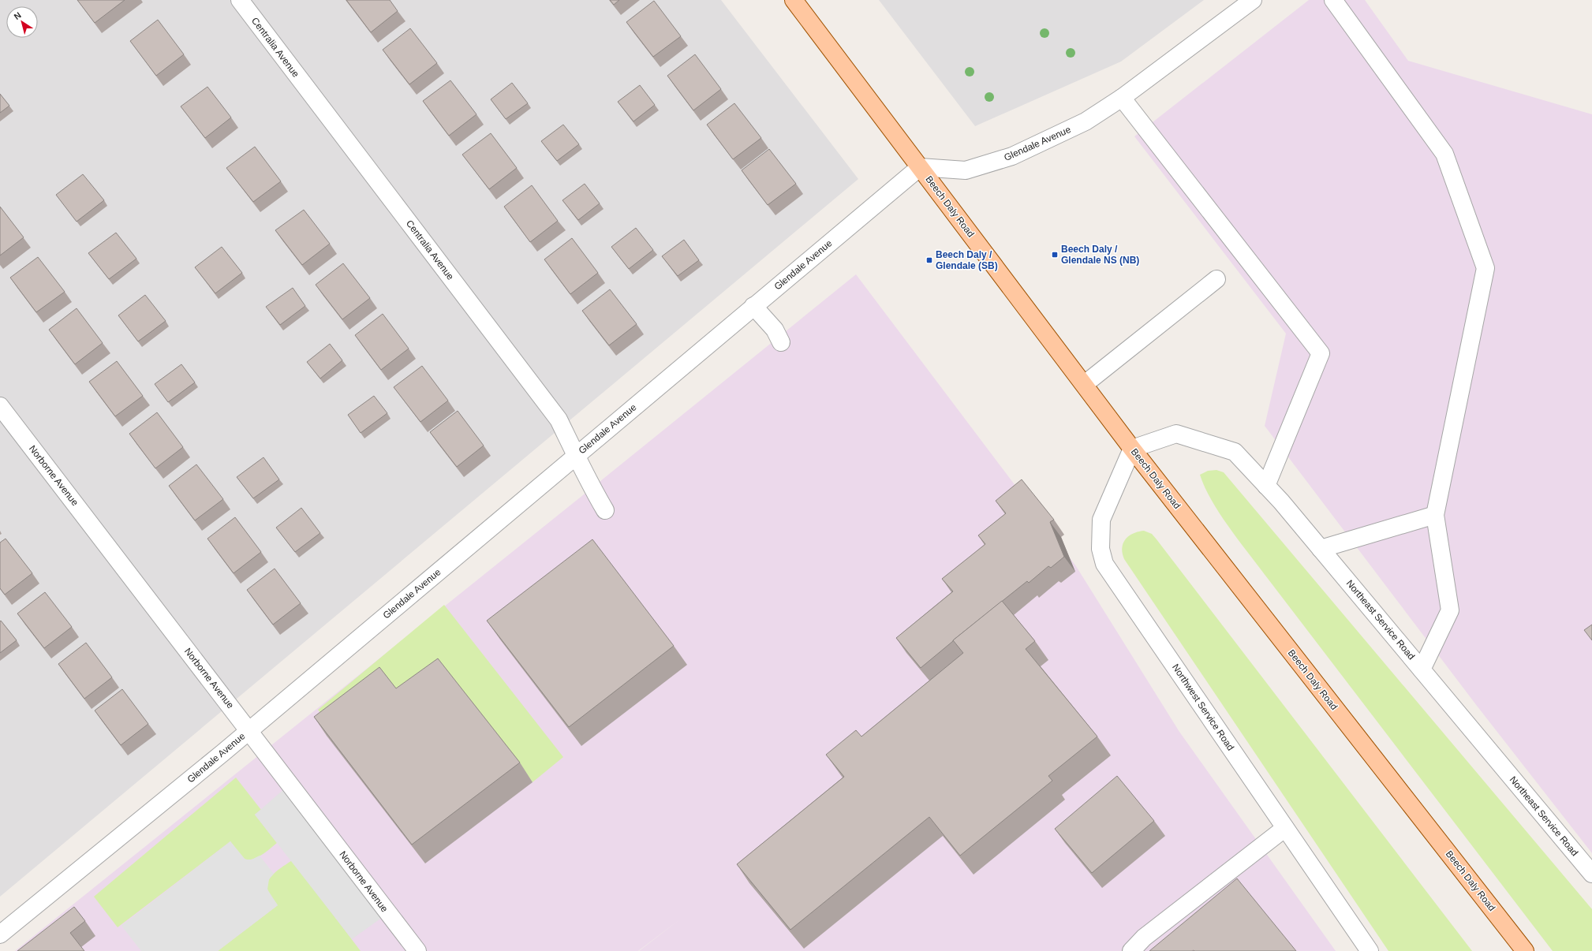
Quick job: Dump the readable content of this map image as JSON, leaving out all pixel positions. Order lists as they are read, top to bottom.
{
  "streets": {
    "main road": ["Beech Daly Road"],
    "street": [
      "Centralia Avenue",
      "Glendale Avenue",
      "Norborne Avenue",
      "Northeast Service Road",
      "Northwest Service Road"
    ]
  },
  "crossings": [
    ["Centralia Avenue", "Glendale Avenue"],
    ["Glendale Avenue", "Beech Daly Road"],
    ["Glendale Avenue", "Norborne Avenue"],
    ["Beech Daly Road", "Northeast Service Road"],
    ["Beech Daly Road", "Northwest Service Road"],
    ["Northeast Service Road", "Northwest Service Road"]
  ],
  "places": {
    "transit": ["Beech Daly / Glendale NS (NB)", "Beech Daly / Glendale (SB)"]
  },
  "north": "top left"
}
